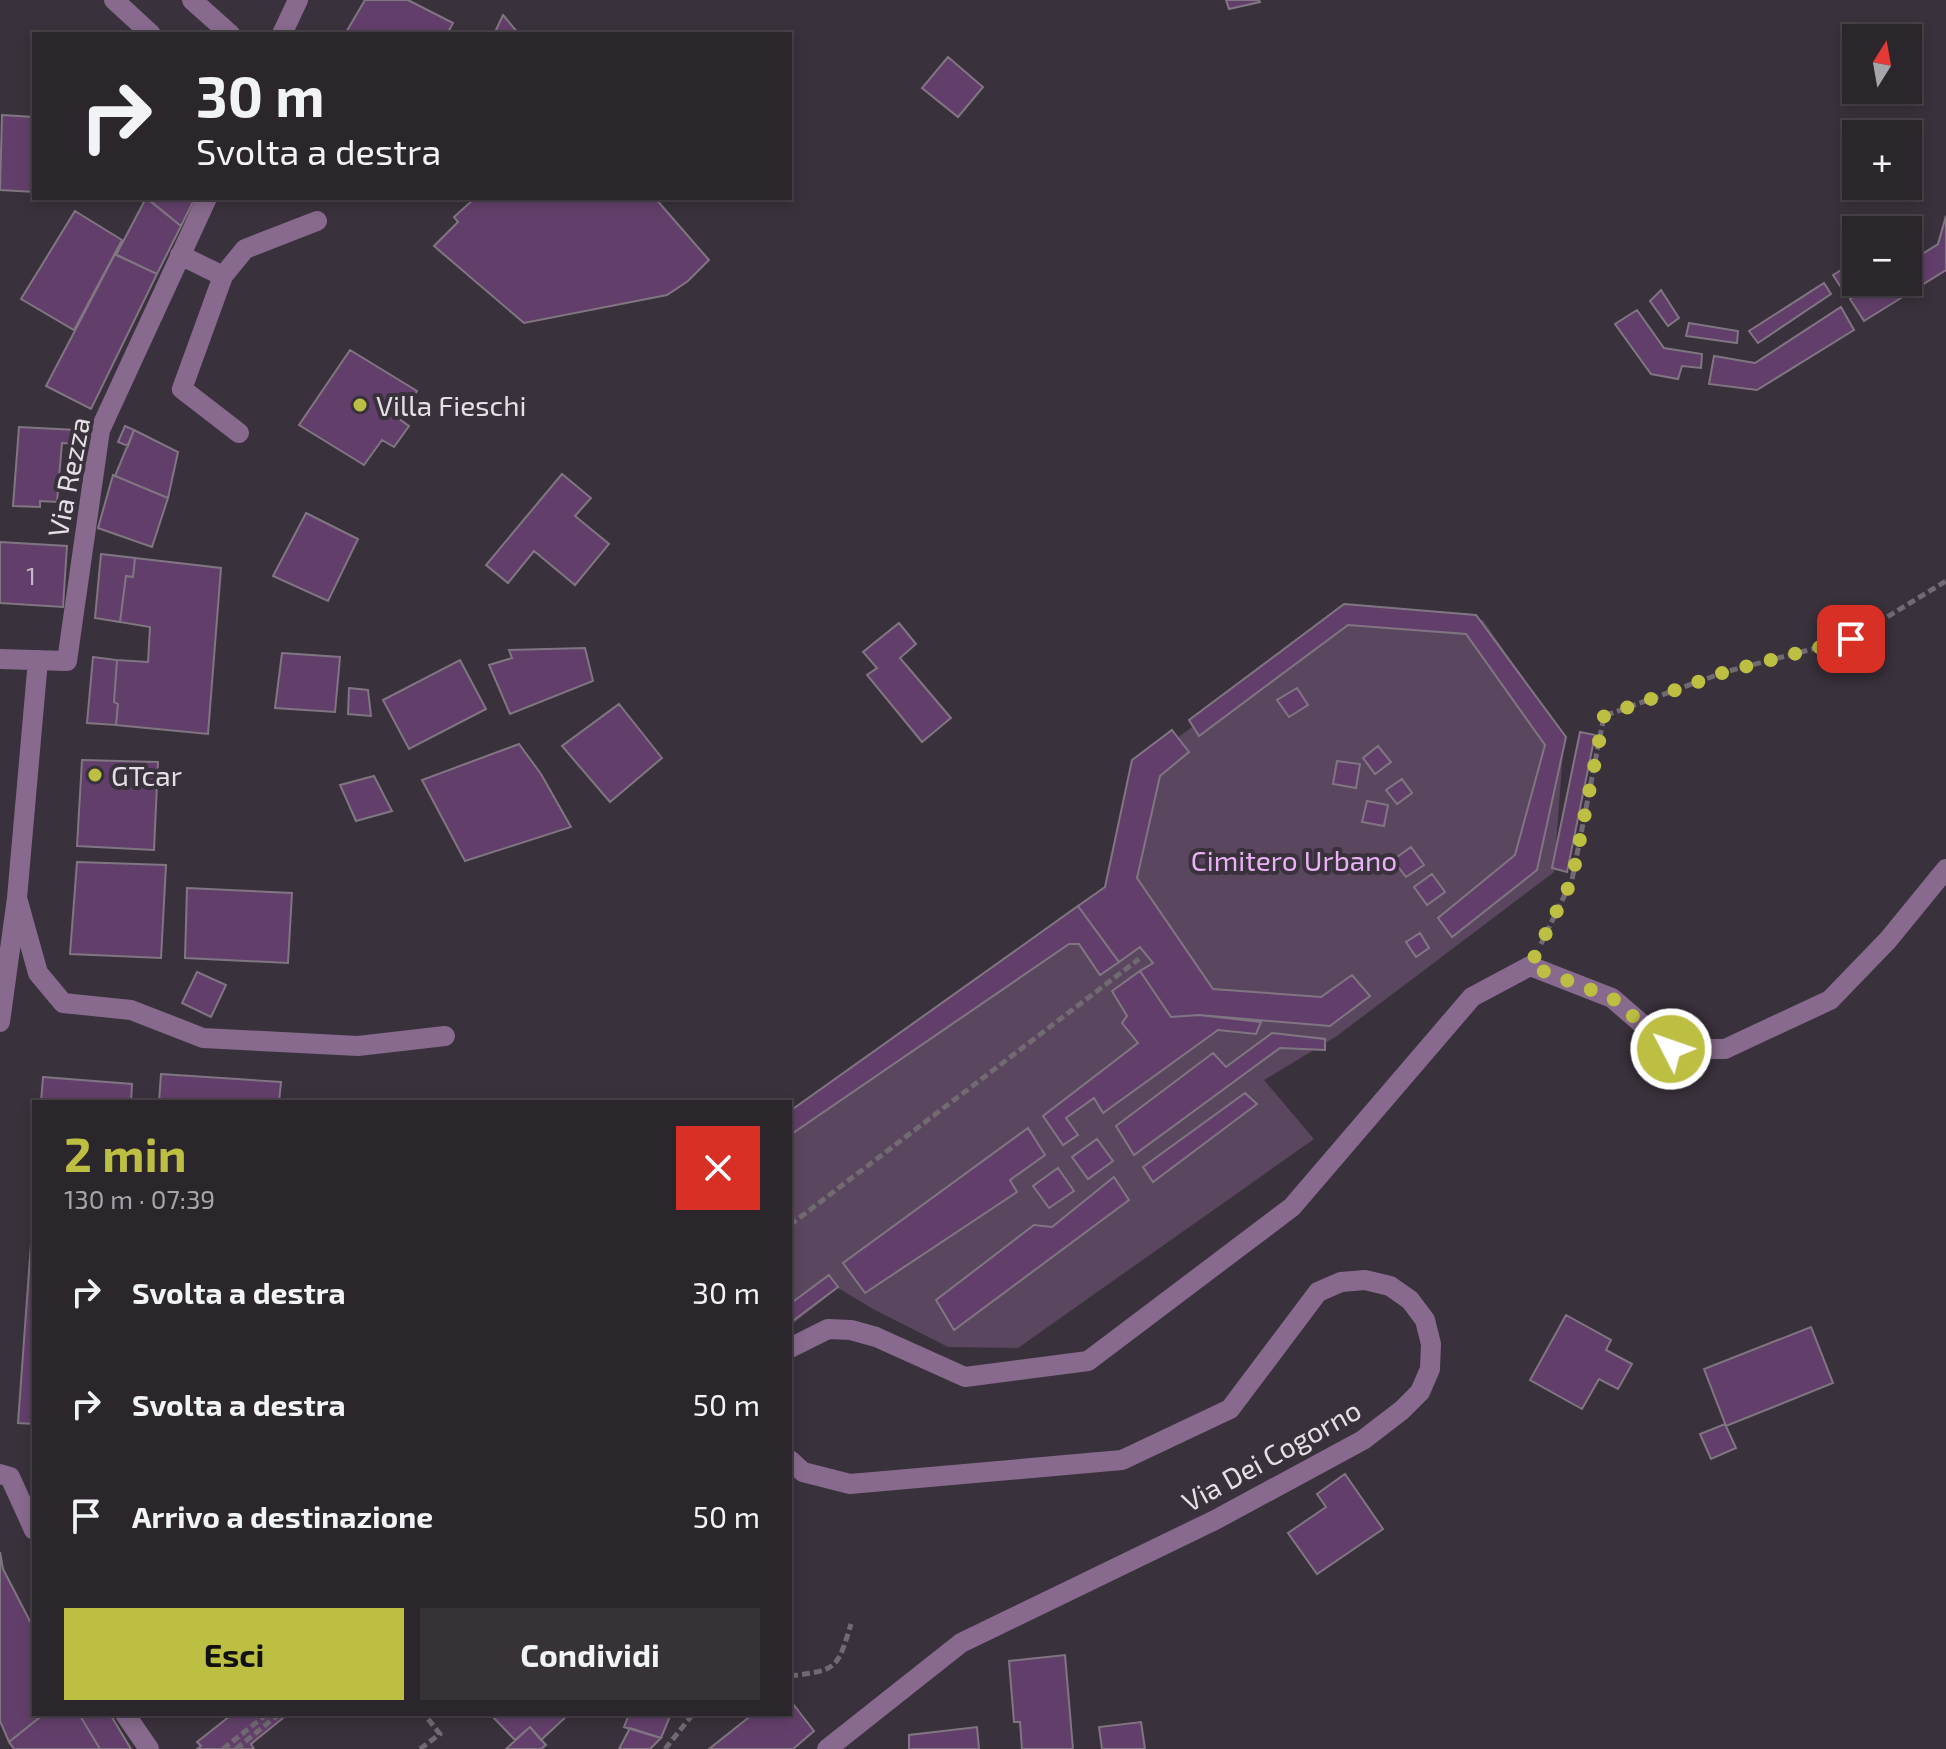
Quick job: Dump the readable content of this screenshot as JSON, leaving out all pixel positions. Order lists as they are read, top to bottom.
{
  "streets": {
    "street": ["Via Rezza", "Via Dei Cogorno"]
  },
  "parks": ["Cimitero Urbano"],
  "places": ["Villa Fieschi", "GTcar"],
  "house_numbers": ["1"],
  "north": "top",
  "page": {
    "map_buttons": ["+", "−"],
    "turn": ["30 m", "Svolta a destra"],
    "heading": ["2 min", "130 m · 07:39"],
    "list": [
      {
        "name": "Svolta a destra",
        "value": "30 m"
      },
      {
        "name": "Svolta a destra",
        "value": "50 m"
      },
      {
        "name": "Arrivo a destinazione",
        "value": "50 m"
      }
    ],
    "buttons": ["Esci", "Condividi"]
  }
}
